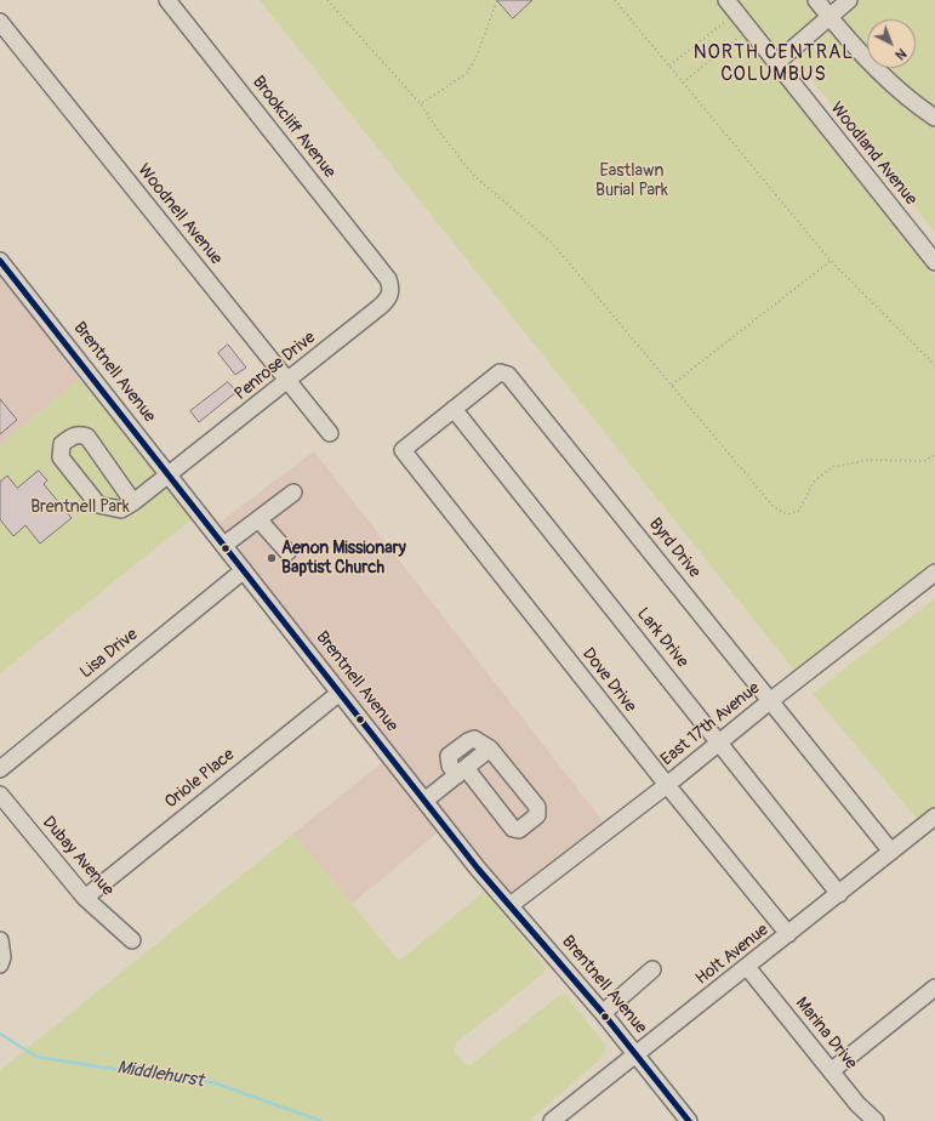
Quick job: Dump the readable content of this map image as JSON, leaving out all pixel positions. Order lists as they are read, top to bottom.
{
  "streets": {
    "street": [
      "Brookcliff Avenue",
      "Woodland Avenue",
      "Woodnell Avenue",
      "Penrose Drive",
      "Brentnell Avenue",
      "Byrd Drive",
      "Lark Drive",
      "Lisa Drive",
      "Dove Drive",
      "East 17th Avenue",
      "Oriole Place",
      "Dubay Avenue",
      "Holt Avenue",
      "Marina Drive"
    ]
  },
  "crossings": [
    ["Brookcliff Avenue", "Penrose Drive"],
    ["Woodnell Avenue", "Penrose Drive"],
    ["Penrose Drive", "Brentnell Avenue"],
    ["Brentnell Avenue", "Lisa Drive"],
    ["Brentnell Avenue", "East 17th Avenue"],
    ["Brentnell Avenue", "Oriole Place"],
    ["Brentnell Avenue", "Holt Avenue"],
    ["Byrd Drive", "Lark Drive"],
    ["Byrd Drive", "Dove Drive"],
    ["Byrd Drive", "East 17th Avenue"],
    ["Byrd Drive", "Holt Avenue"],
    ["Lark Drive", "East 17th Avenue"],
    ["Lark Drive", "Holt Avenue"],
    ["Dove Drive", "East 17th Avenue"],
    ["Dove Drive", "Holt Avenue"],
    ["Oriole Place", "Dubay Avenue"],
    ["Holt Avenue", "Marina Drive"]
  ],
  "districts": ["NORTH CENTRAL COLUMBUS"],
  "water": ["Middlehurst"],
  "parks": ["Eastlawn Burial Park", "Brentnell Park"],
  "places": ["Aenon Missionary Baptist Church"],
  "north": "bottom right"
}
